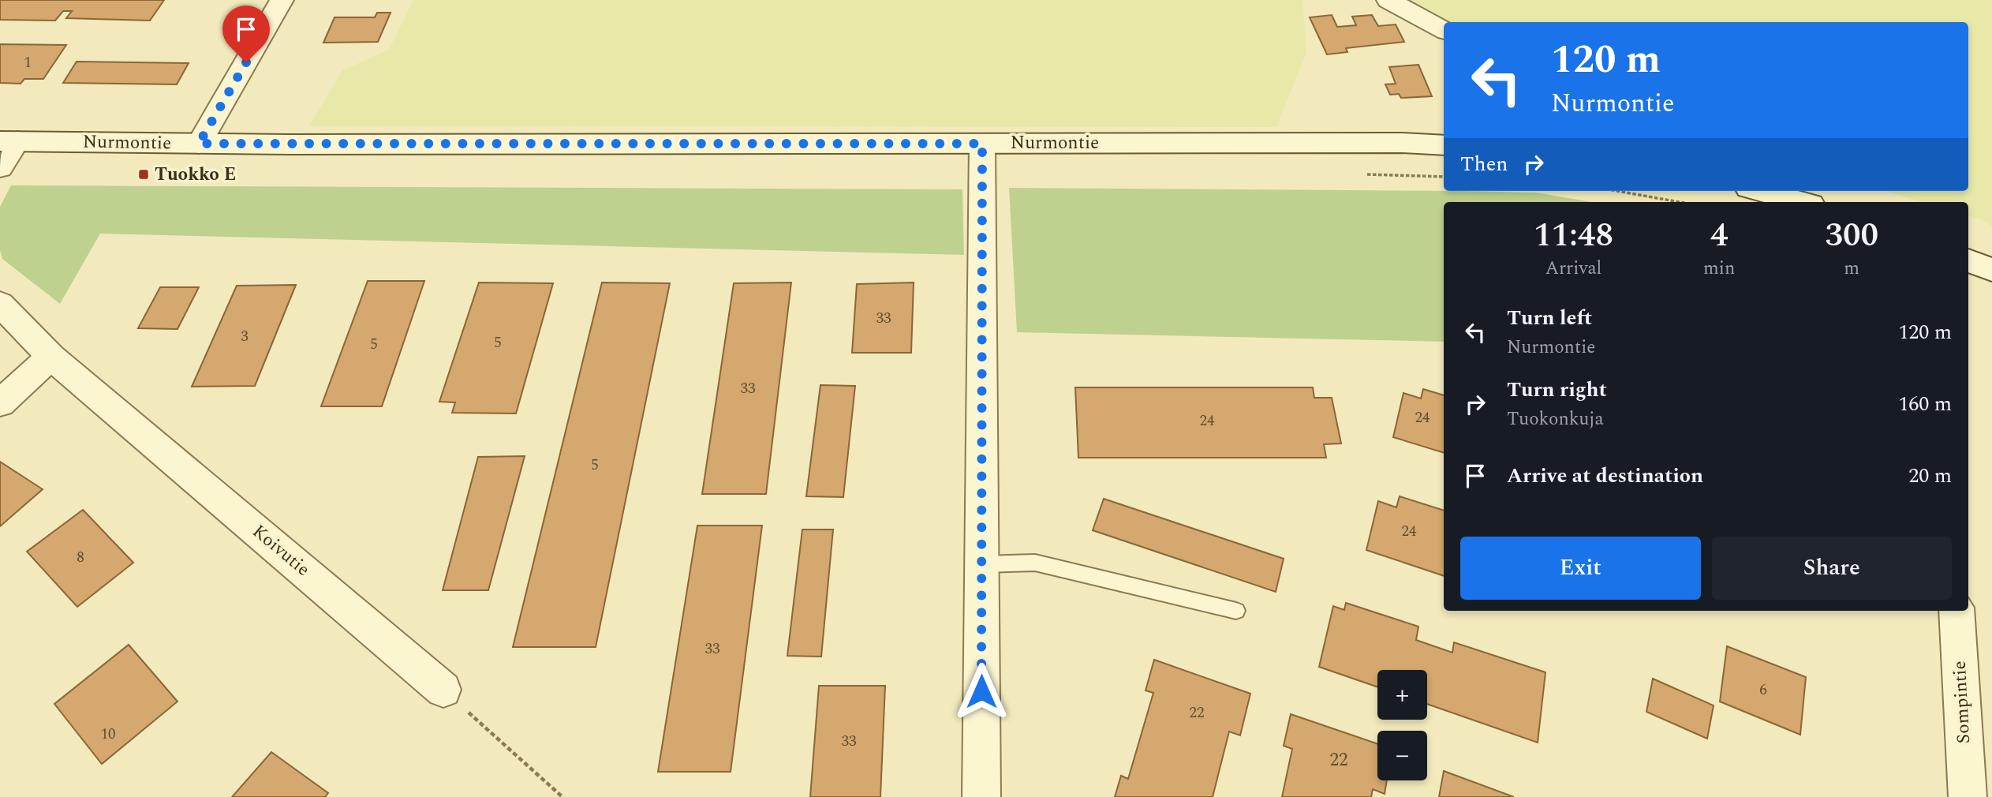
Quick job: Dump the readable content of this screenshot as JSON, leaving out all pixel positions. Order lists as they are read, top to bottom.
{
  "streets": {
    "street": ["Nurmontie", "Koivutie", "Sompintie"]
  },
  "places": {
    "transit": ["Tuokko E"]
  },
  "house_numbers": [
    "1",
    "33",
    "3",
    "5",
    "5",
    "33",
    "24",
    "24",
    "5",
    "24",
    "8",
    "33",
    "6",
    "22",
    "10",
    "33",
    "22"
  ],
  "page": {
    "turn": ["120 m", "Nurmontie"],
    "then": "Then",
    "eta": [
      "11:48",
      "Arrival",
      "4",
      "min",
      "300",
      "m"
    ],
    "list": [
      {
        "name": "Turn left",
        "note": "Nurmontie",
        "value": "120 m"
      },
      {
        "name": "Turn right",
        "note": "Tuokonkuja",
        "value": "160 m"
      },
      {
        "name": "Arrive at destination",
        "value": "20 m"
      }
    ],
    "buttons": ["Exit", "Share"],
    "map_buttons": ["+", "−"]
  }
}
